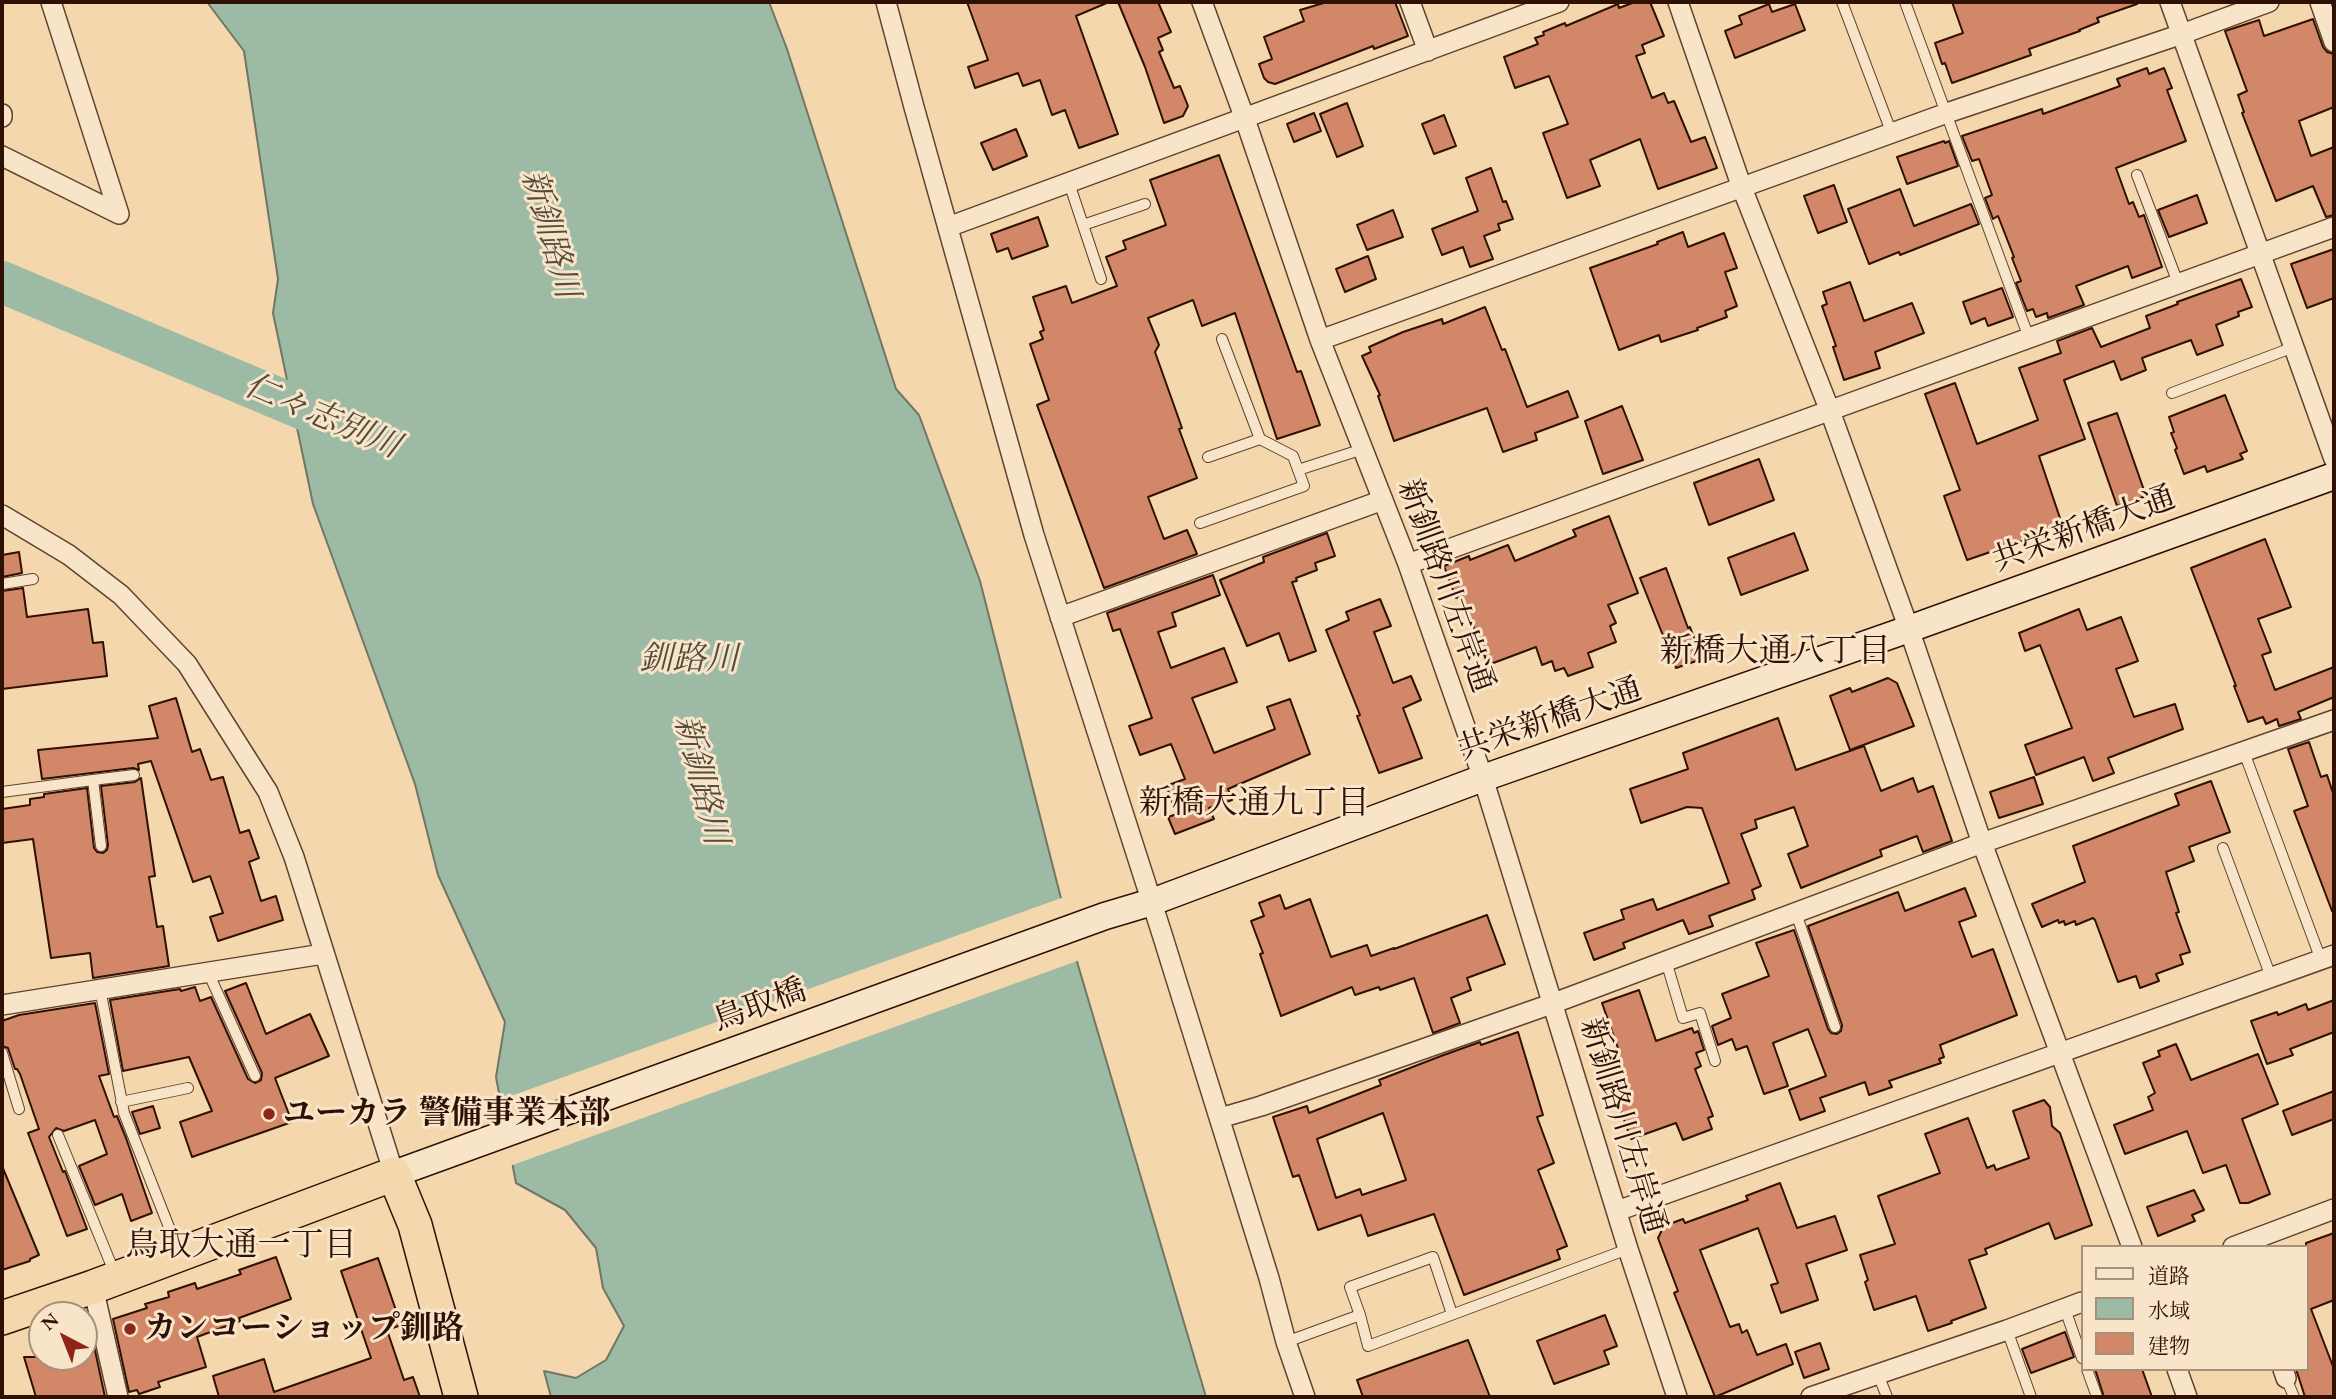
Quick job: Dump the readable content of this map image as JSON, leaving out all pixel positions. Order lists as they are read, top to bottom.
{
  "streets": {
    "street": ["共栄新橋大通", "新釧路川左岸通", "鳥取橋"]
  },
  "crossings": [
    ["共栄新橋大通", "新釧路川左岸通"],
    ["共栄新橋大通", "鳥取橋"]
  ],
  "districts": ["新橋大通八丁目", "新橋大通九丁目", "鳥取大通一丁目"],
  "water": ["新釧路川", "仁々志別川", "釧路川"],
  "places": ["ユーカラ 警備事業本部", "カンコーショップ釧路"],
  "legend": ["道路", "水域", "建物"],
  "north": "top left"
}
